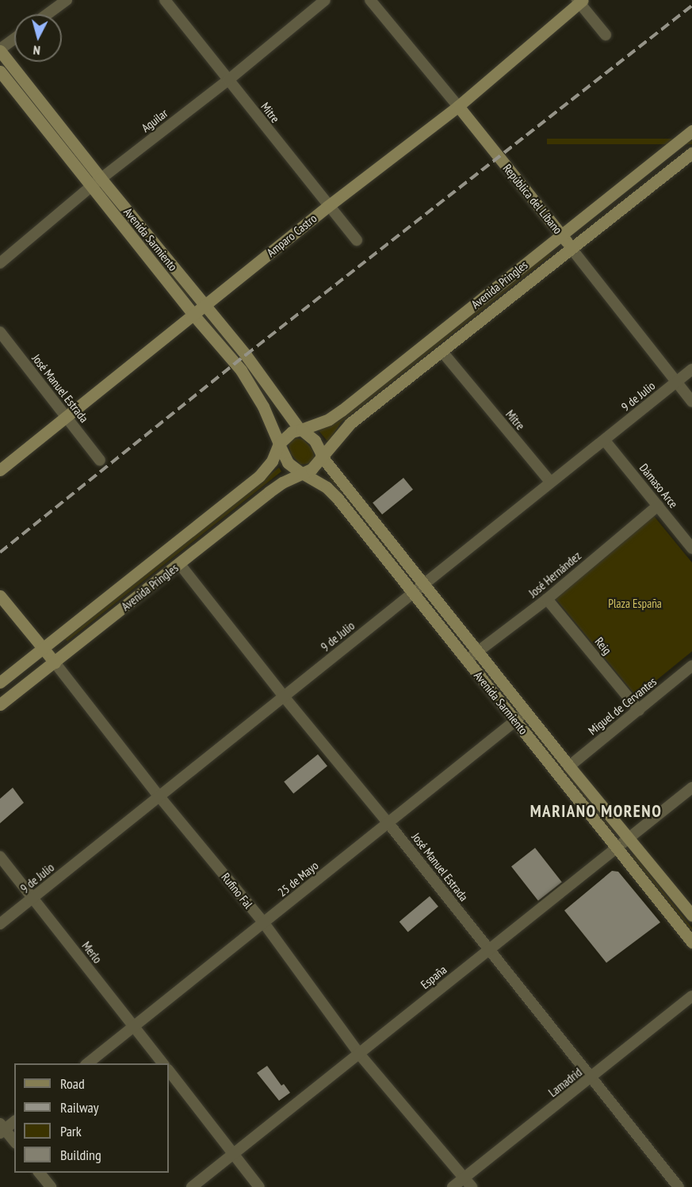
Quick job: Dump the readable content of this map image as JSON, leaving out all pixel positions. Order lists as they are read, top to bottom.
{
  "streets": {
    "main road": [
      "República del Líbano",
      "Amparo Castro",
      "Avenida Sarmiento",
      "Avenida Pringles",
      "Rufino Fal"
    ],
    "street": [
      "Mitre",
      "Aguilar",
      "José Manuel Estrada",
      "9 de Julio",
      "Dámaso Arce",
      "José Hernández",
      "Reig",
      "Miguel de Cervantes",
      "25 de Mayo",
      "Merlo",
      "España",
      "Lamadrid"
    ]
  },
  "crossings": [
    ["Mitre", "Aguilar"],
    ["Mitre", "Amparo Castro"],
    ["Mitre", "Avenida Pringles"],
    ["Mitre", "9 de Julio"],
    ["Aguilar", "Avenida Sarmiento"],
    ["República del Líbano", "Amparo Castro"],
    ["República del Líbano", "Avenida Pringles"],
    ["República del Líbano", "9 de Julio"],
    ["Amparo Castro", "Avenida Sarmiento"],
    ["Amparo Castro", "José Manuel Estrada"],
    ["Avenida Sarmiento", "Avenida Pringles"],
    ["Avenida Sarmiento", "9 de Julio"],
    ["Avenida Sarmiento", "José Hernández"],
    ["Avenida Sarmiento", "Miguel de Cervantes"],
    ["Avenida Sarmiento", "25 de Mayo"],
    ["Avenida Sarmiento", "España"],
    ["Avenida Pringles", "José Manuel Estrada"],
    ["Avenida Pringles", "Rufino Fal"],
    ["José Manuel Estrada", "9 de Julio"],
    ["José Manuel Estrada", "25 de Mayo"],
    ["José Manuel Estrada", "España"],
    ["José Manuel Estrada", "Lamadrid"],
    ["9 de Julio", "Dámaso Arce"],
    ["9 de Julio", "Rufino Fal"],
    ["9 de Julio", "Merlo"],
    ["Dámaso Arce", "José Hernández"],
    ["José Hernández", "Reig"],
    ["Reig", "Miguel de Cervantes"],
    ["25 de Mayo", "Rufino Fal"],
    ["25 de Mayo", "Merlo"],
    ["Rufino Fal", "España"],
    ["Rufino Fal", "Lamadrid"]
  ],
  "districts": ["MARIANO MORENO"],
  "parks": ["Plaza España"],
  "legend": [
    "Road",
    "Railway",
    "Park",
    "Building"
  ],
  "north": "bottom"
}
